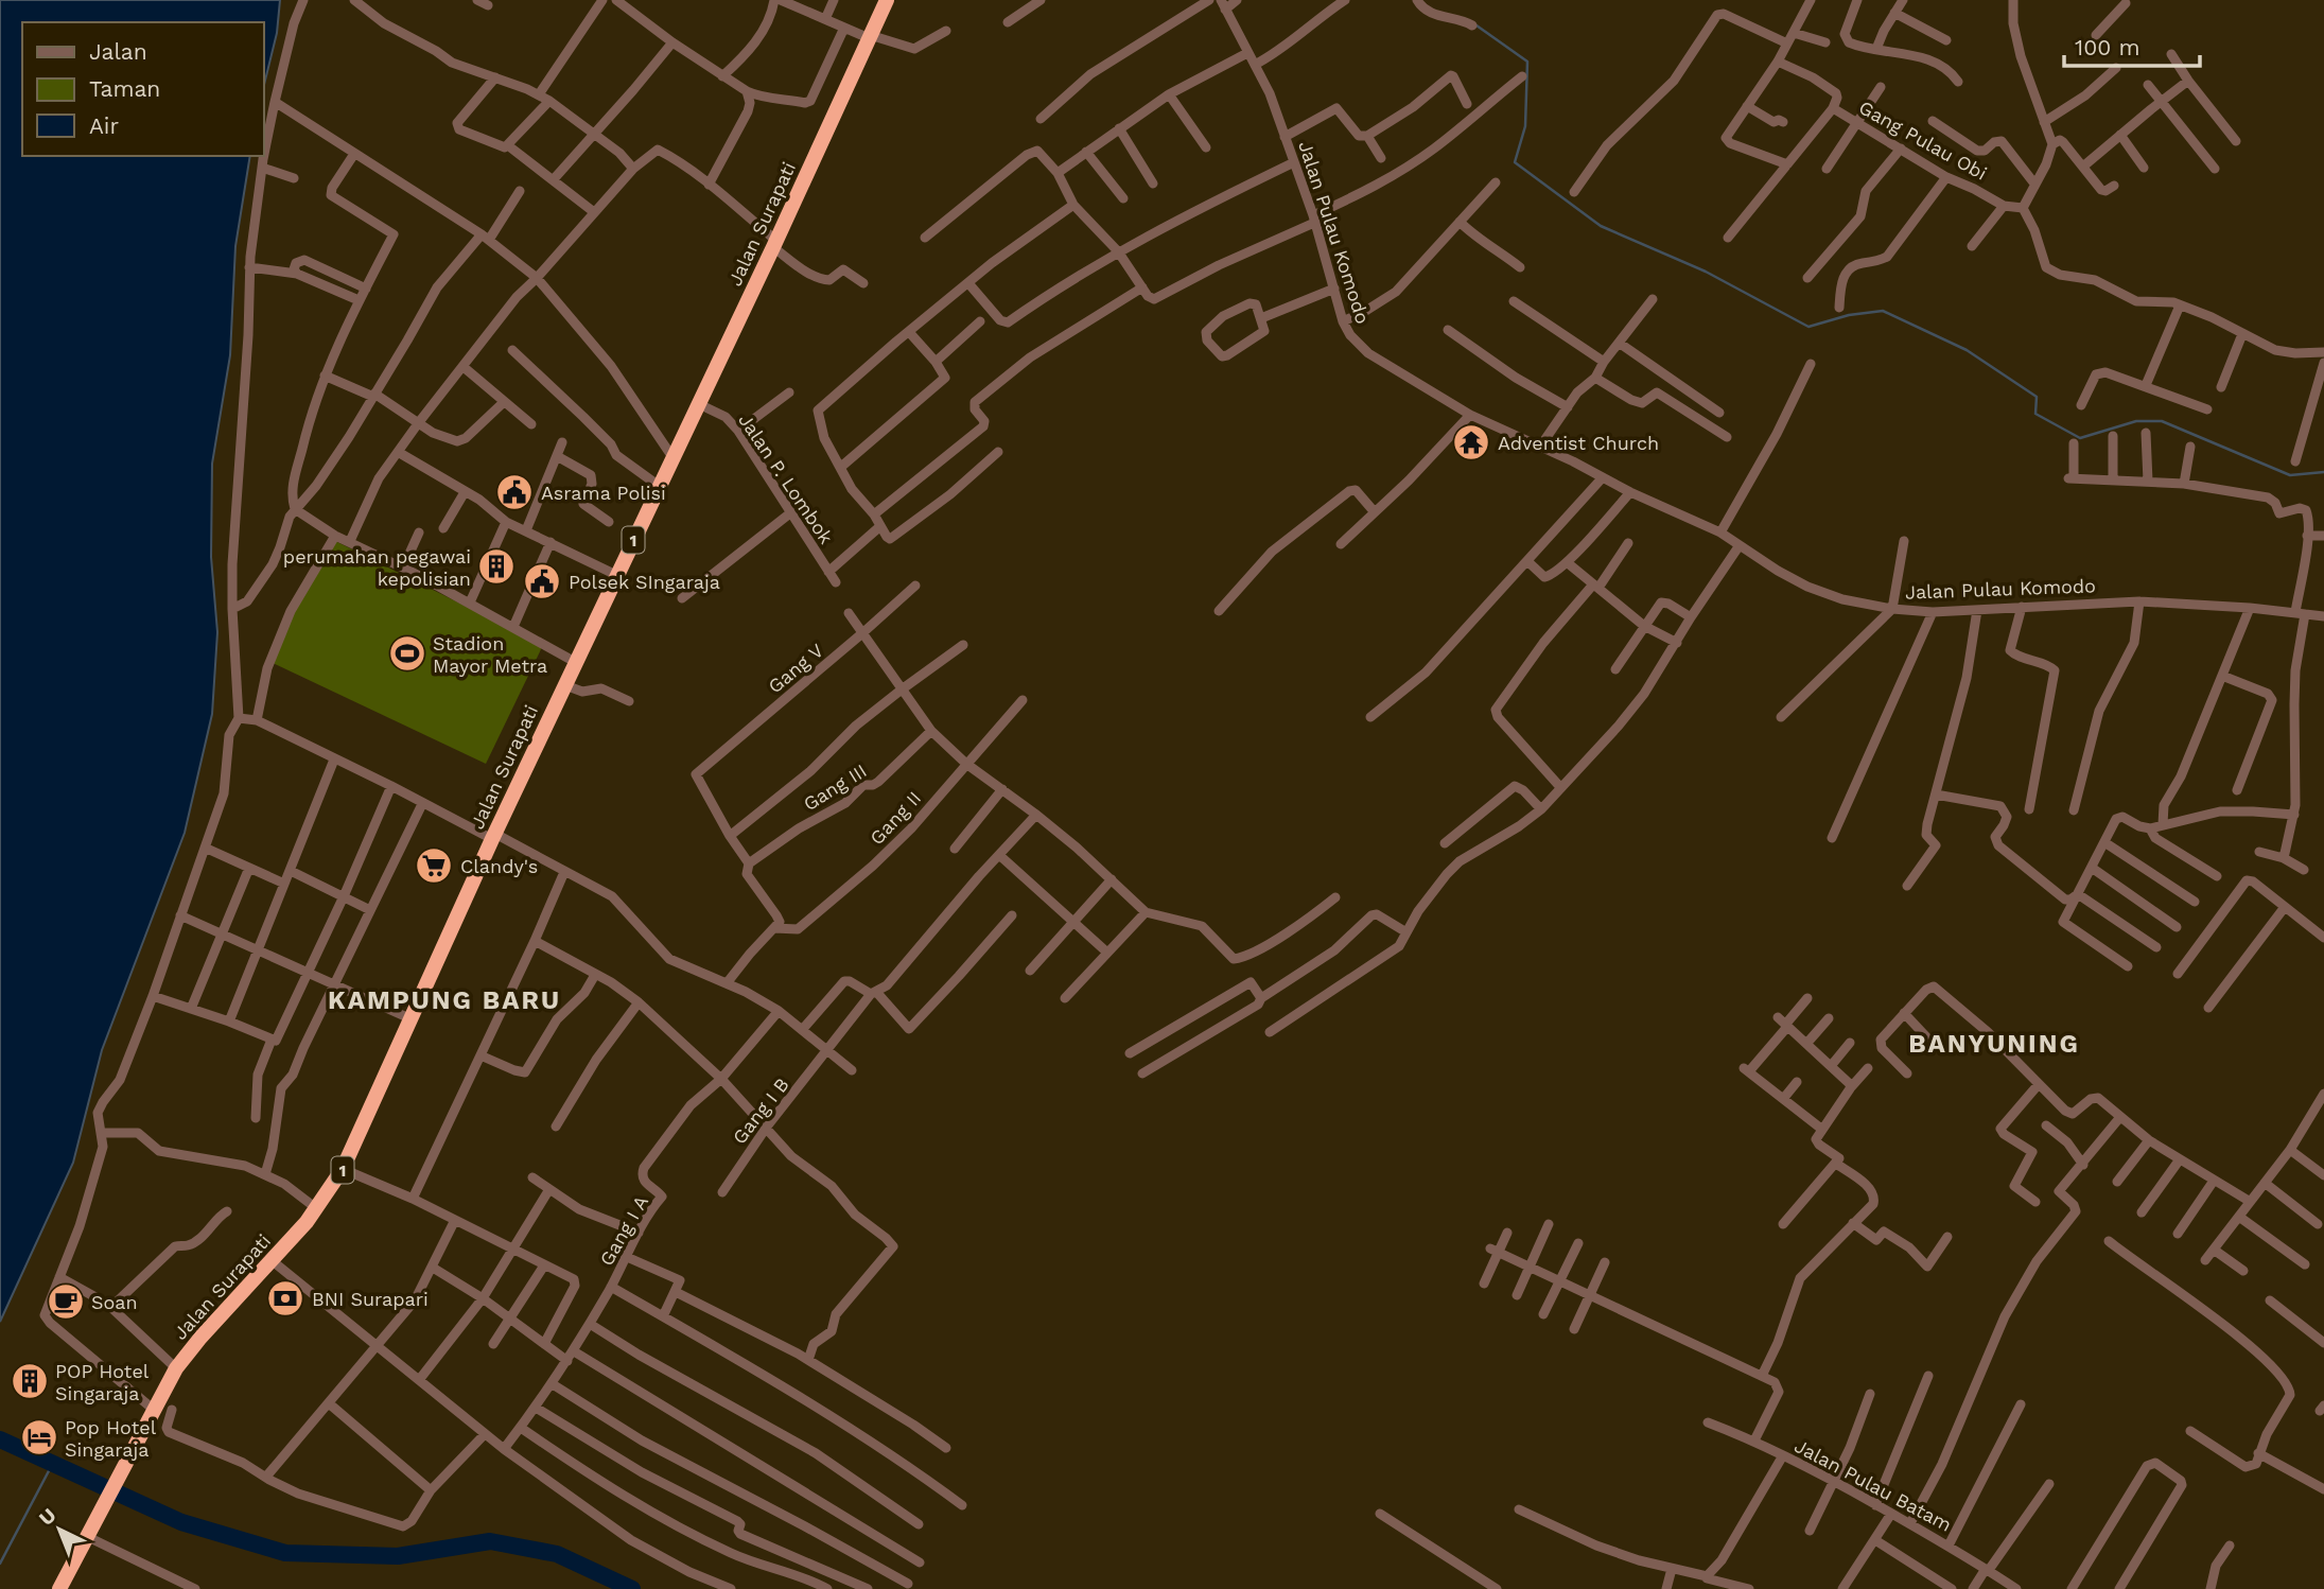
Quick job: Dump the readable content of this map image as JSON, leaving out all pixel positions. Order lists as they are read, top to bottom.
{
  "streets": {
    "highway": ["Jalan Surapati", "1"],
    "street": [
      "Gang Pulau Obi",
      "Jalan Pulau Komodo",
      "Jalan P. Lombok",
      "Gang V",
      "Gang III",
      "Gang II",
      "Gang I B",
      "Gang I A",
      "Jalan Pulau Batam"
    ]
  },
  "crossings": [
    ["Jalan Surapati", "Jalan P. Lombok"],
    ["Jalan Surapati", "1"]
  ],
  "districts": ["KAMPUNG BARU", "BANYUNING"],
  "places": {
    "temple": ["Adventist Church"],
    "public building": ["Asrama Polisi", "Polsek SIngaraja"],
    "building": ["perumahan pegawai kepolisian", "POP Hotel Singaraja"],
    "sports": ["Stadion Mayor Metra"],
    "supermarket": ["Clandy's"],
    "bank": ["BNI Surapari"],
    "cafe": ["Soan"],
    "hotel": ["Pop Hotel Singaraja"]
  },
  "legend": ["Jalan", "Taman", "Air"],
  "scale_bar": "100 m",
  "north": "top left"
}
